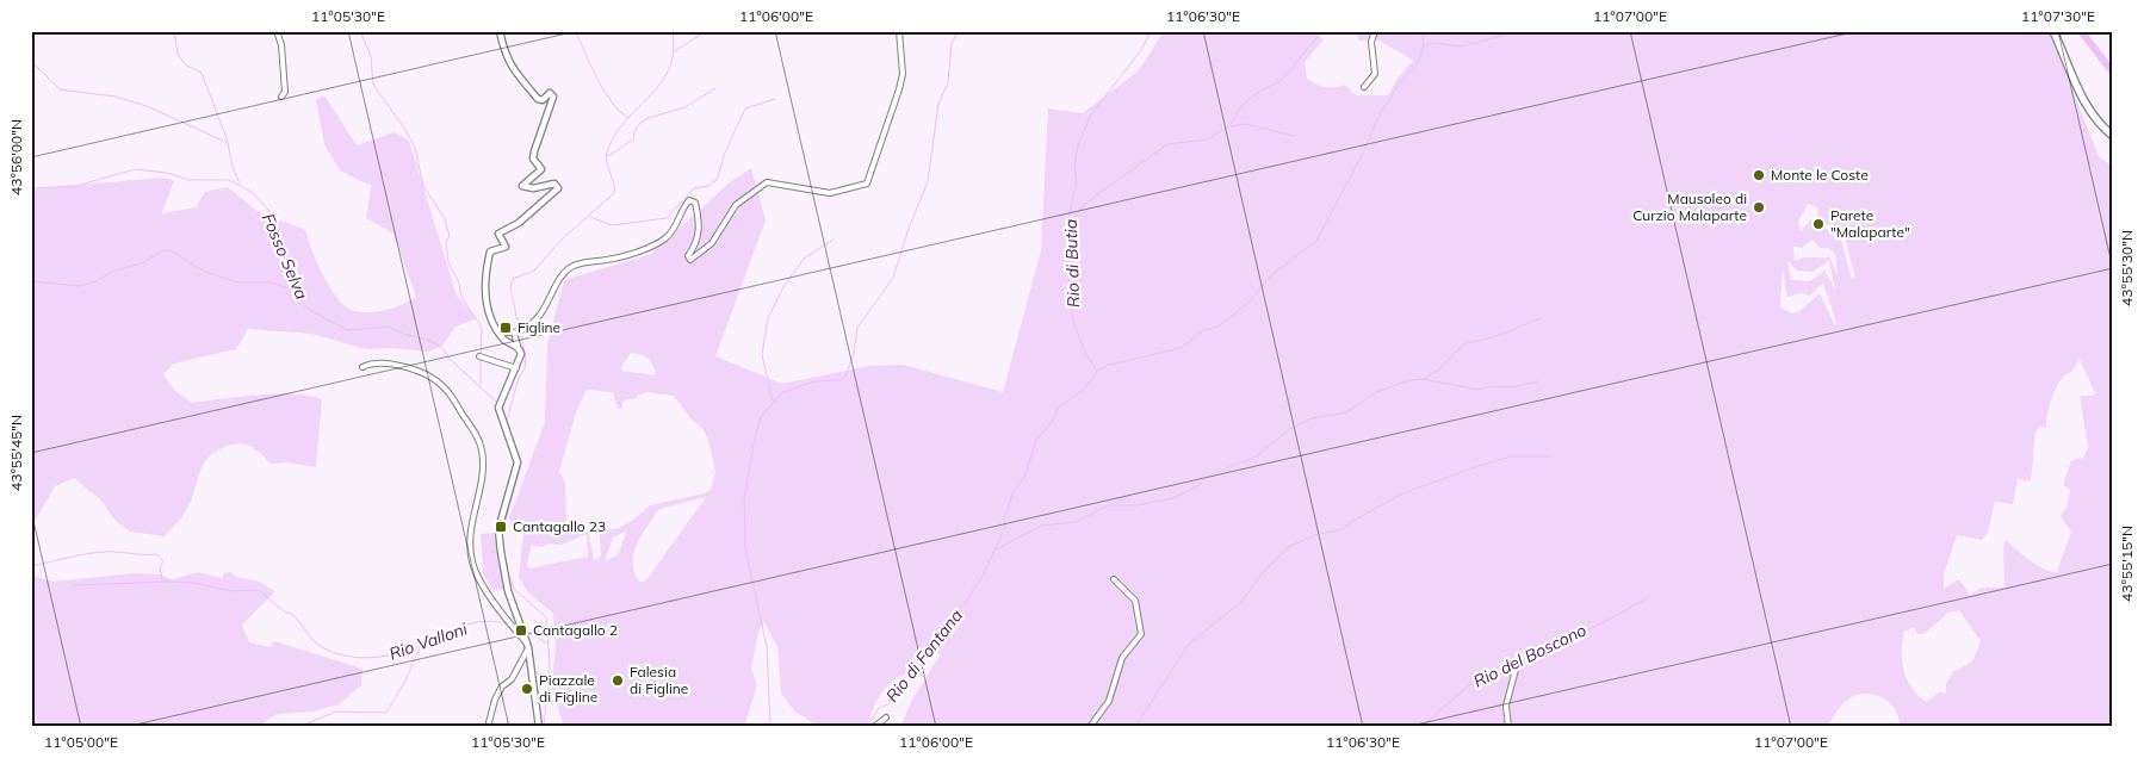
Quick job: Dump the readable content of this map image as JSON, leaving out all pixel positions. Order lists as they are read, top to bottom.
{
  "water": [
    "Fosso Selva",
    "Rio di Butia",
    "Rio Valloni",
    "Rio di Fontana",
    "Rio del Boscono"
  ],
  "places": {
    "other": [
      "Monte le Coste",
      "Mausoleo di Curzio Malaparte",
      "Parete \"Malaparte\"",
      "Falesia di Figline",
      "Piazzale di Figline"
    ],
    "transit": ["Figline", "Cantagallo 23", "Cantagallo 2"]
  },
  "coordinates": [
    "11°05'30\"E",
    "11°06'00\"E",
    "11°06'30\"E",
    "11°07'00\"E",
    "11°07'30\"E",
    "43°56'00\"N",
    "43°55'30\"N",
    "43°55'45\"N",
    "43°55'15\"N",
    "11°05'00\"E"
  ]
}
